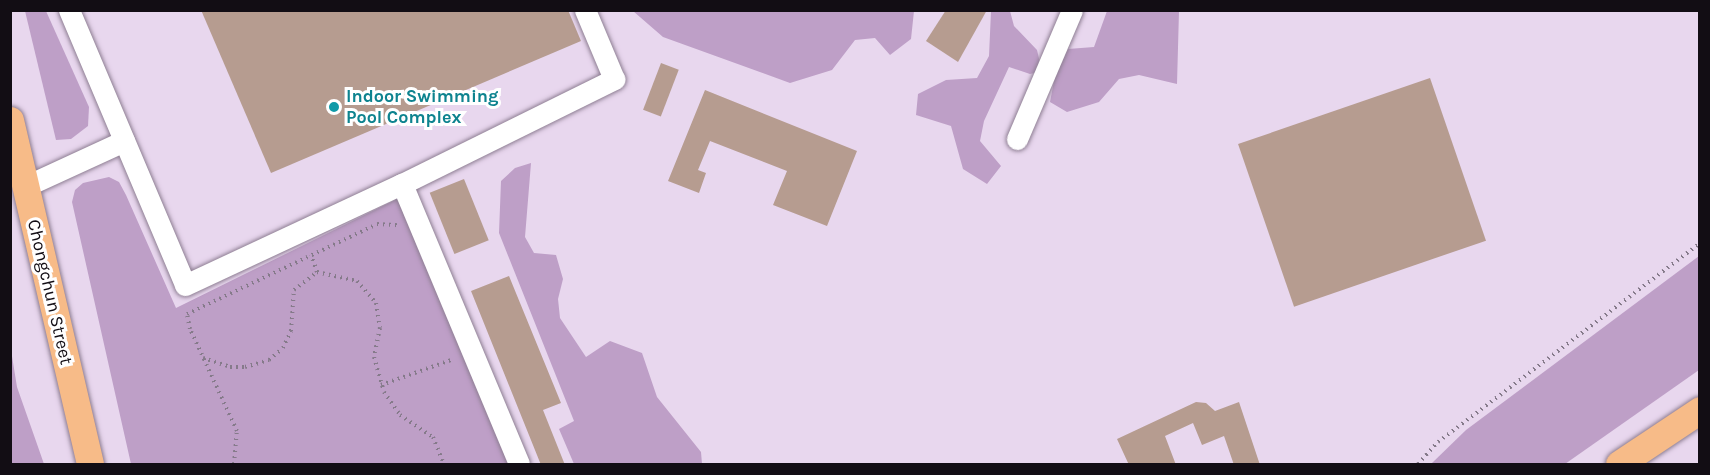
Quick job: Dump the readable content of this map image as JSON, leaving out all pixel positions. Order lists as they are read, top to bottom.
{
  "streets": {
    "main road": ["Chongchun Street"]
  },
  "places": ["Indoor Swimming Pool Complex"]
}
